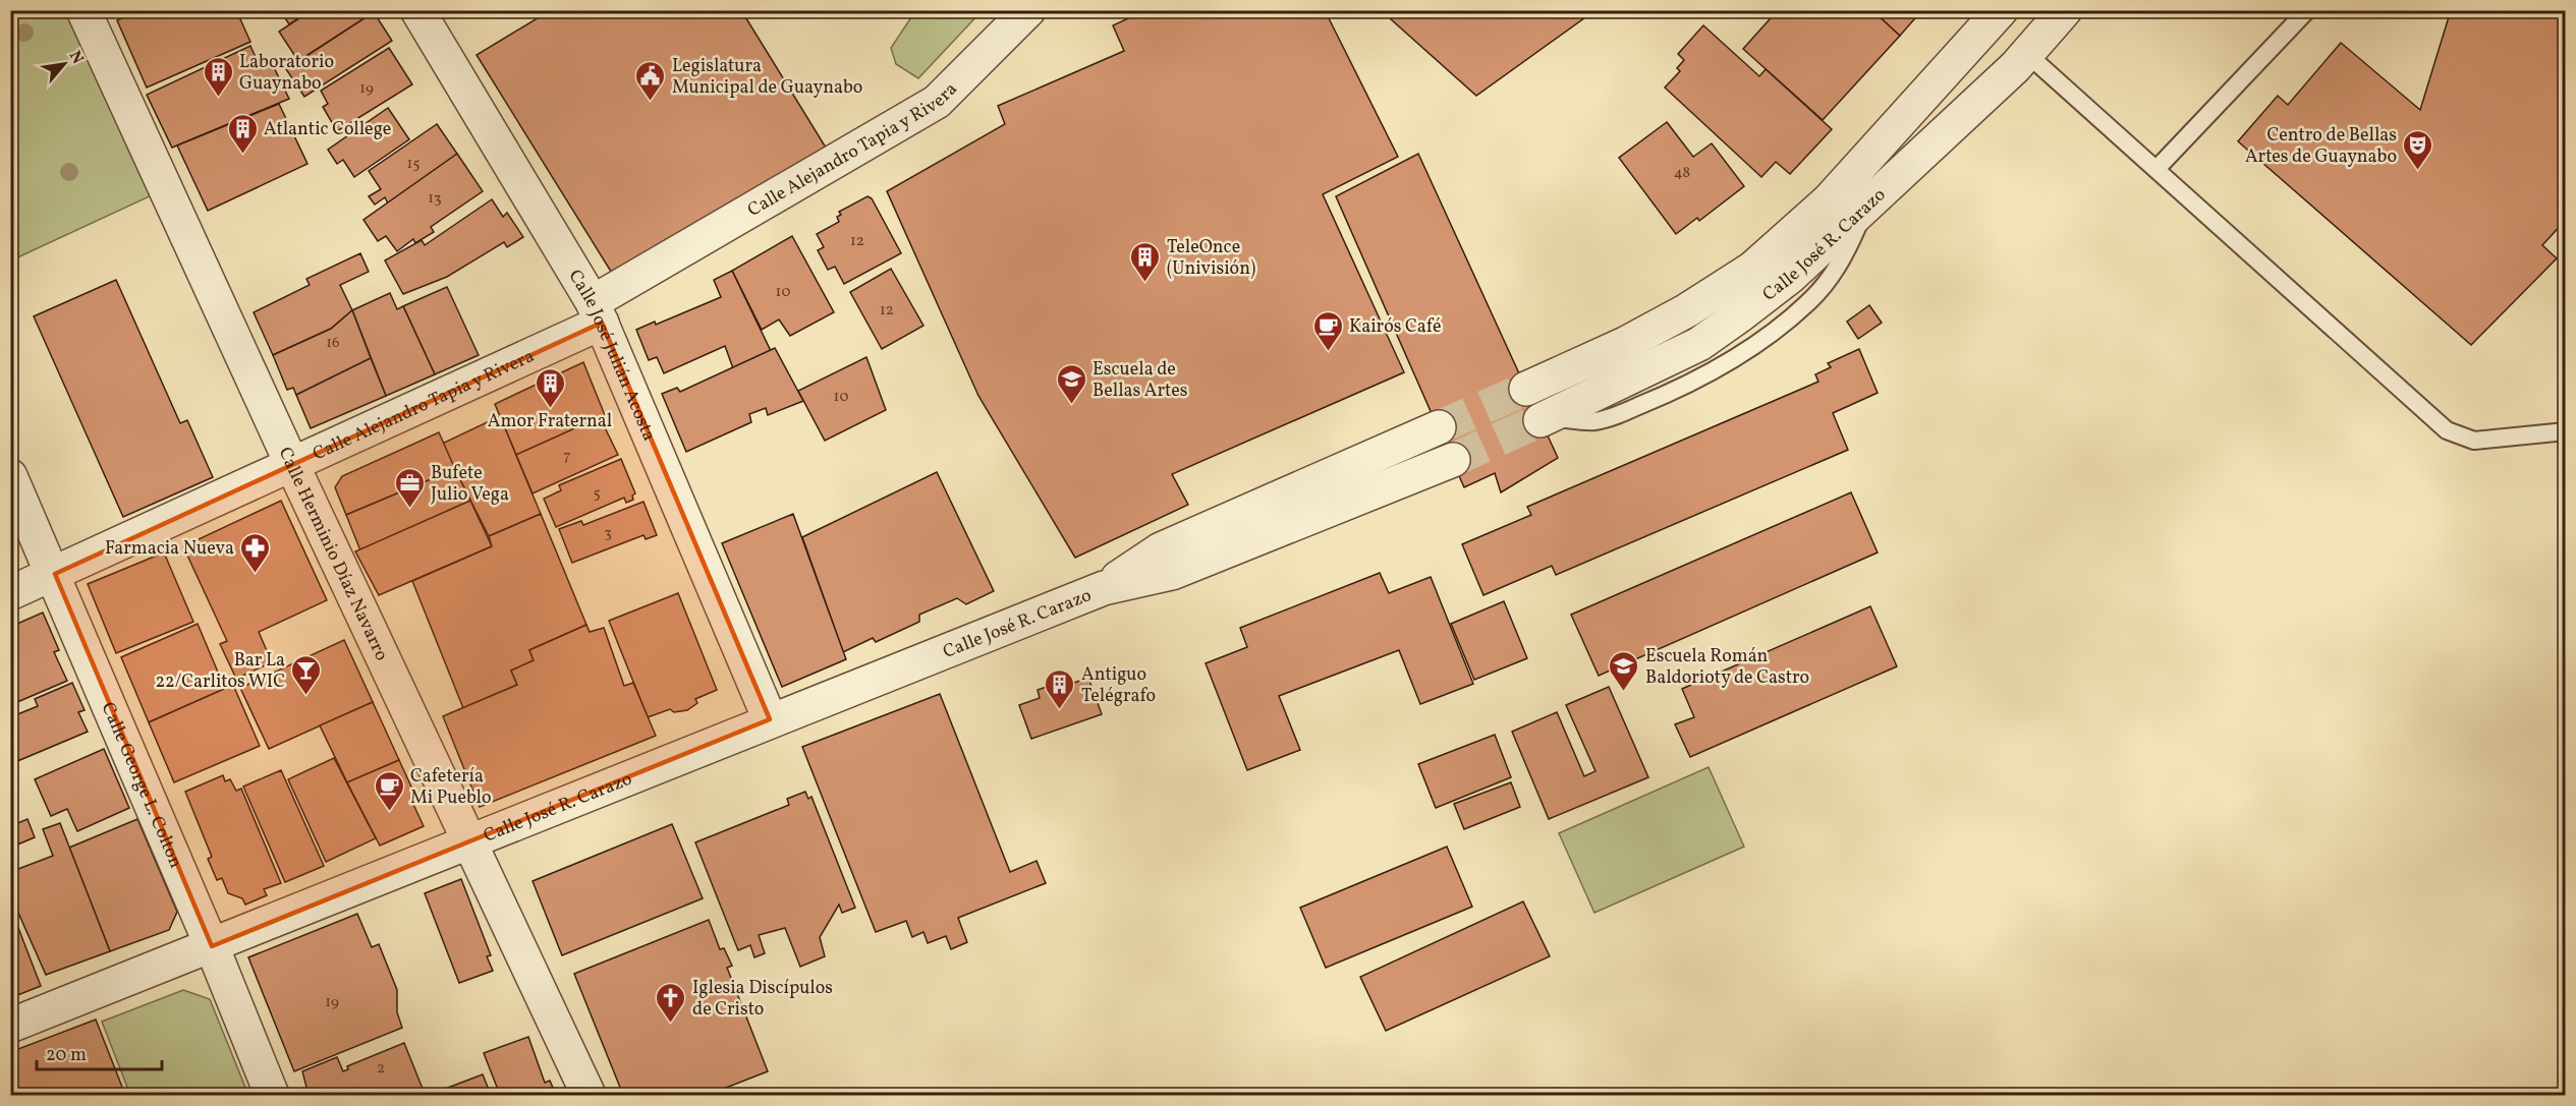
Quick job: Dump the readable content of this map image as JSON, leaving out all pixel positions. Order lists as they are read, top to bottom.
{
  "streets": {
    "street": [
      "Calle Alejandro Tapia y Rivera",
      "Calle José R. Carazo",
      "Calle José Julián Acosta",
      "Calle Herminio Díaz Navarro",
      "Calle George L. Colton"
    ]
  },
  "crossings": [
    ["Calle Alejandro Tapia y Rivera", "Calle José Julián Acosta"],
    ["Calle Alejandro Tapia y Rivera", "Calle Herminio Díaz Navarro"],
    ["Calle Alejandro Tapia y Rivera", "Calle George L. Colton"],
    ["Calle José R. Carazo", "Calle José Julián Acosta"],
    ["Calle José R. Carazo", "Calle Herminio Díaz Navarro"],
    ["Calle José R. Carazo", "Calle George L. Colton"]
  ],
  "places": {
    "building": [
      "Laboratorio Guaynabo",
      "Atlantic College",
      "TeleOnce (Univisión)",
      "Amor Fraternal",
      "Antiguo Telégrafo"
    ],
    "public building": ["Legislatura Municipal de Guaynabo"],
    "theatre": ["Centro de Bellas Artes de Guaynabo"],
    "cafe": ["Kairós Café", "Cafetería Mi Pueblo"],
    "school or university": ["Escuela de Bellas Artes", "Escuela Román Baldorioty de Castro"],
    "office": ["Bufete Julio Vega"],
    "pharmacy": ["Farmacia Nueva"],
    "bar": ["Bar La 22/Carlitos WIC"],
    "church": ["Iglesia Discípulos de Cristo"]
  },
  "house_numbers": [
    "19",
    "15",
    "48",
    "13",
    "12",
    "10",
    "12",
    "16",
    "10",
    "7",
    "5",
    "3",
    "19",
    "2"
  ],
  "scale_bar": "20 m",
  "north": "top right"
}
